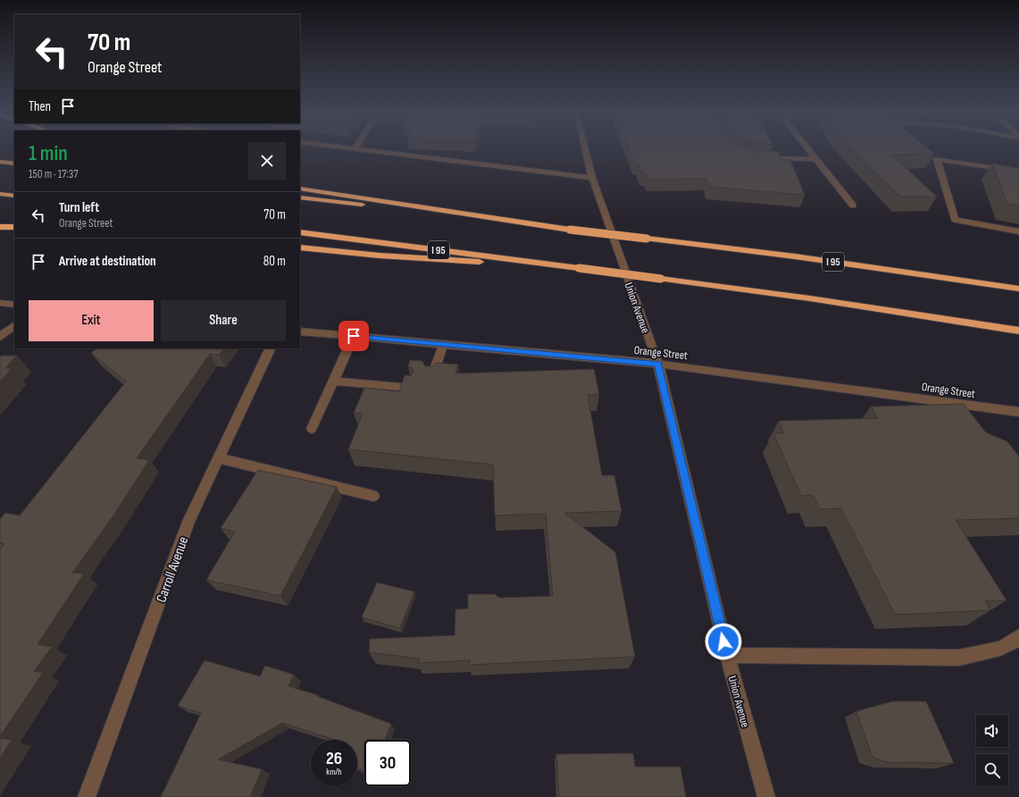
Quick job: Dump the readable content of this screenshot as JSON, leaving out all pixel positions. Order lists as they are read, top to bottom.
{
  "streets": {
    "highway": ["I 95"],
    "street": ["Union Avenue", "Orange Street", "Carroll Avenue"]
  },
  "crossings": [
    ["Union Avenue", "Orange Street"]
  ],
  "page": {
    "turn": ["70 m", "Orange Street"],
    "then": "Then",
    "heading": ["1 min", "150 m · 17:37"],
    "list": [
      {
        "name": "Turn left",
        "note": "Orange Street",
        "value": "70 m"
      },
      {
        "name": "Arrive at destination",
        "value": "80 m"
      }
    ],
    "buttons": ["Exit", "Share"],
    "speed": "26 km/h",
    "limit": "30"
  }
}
